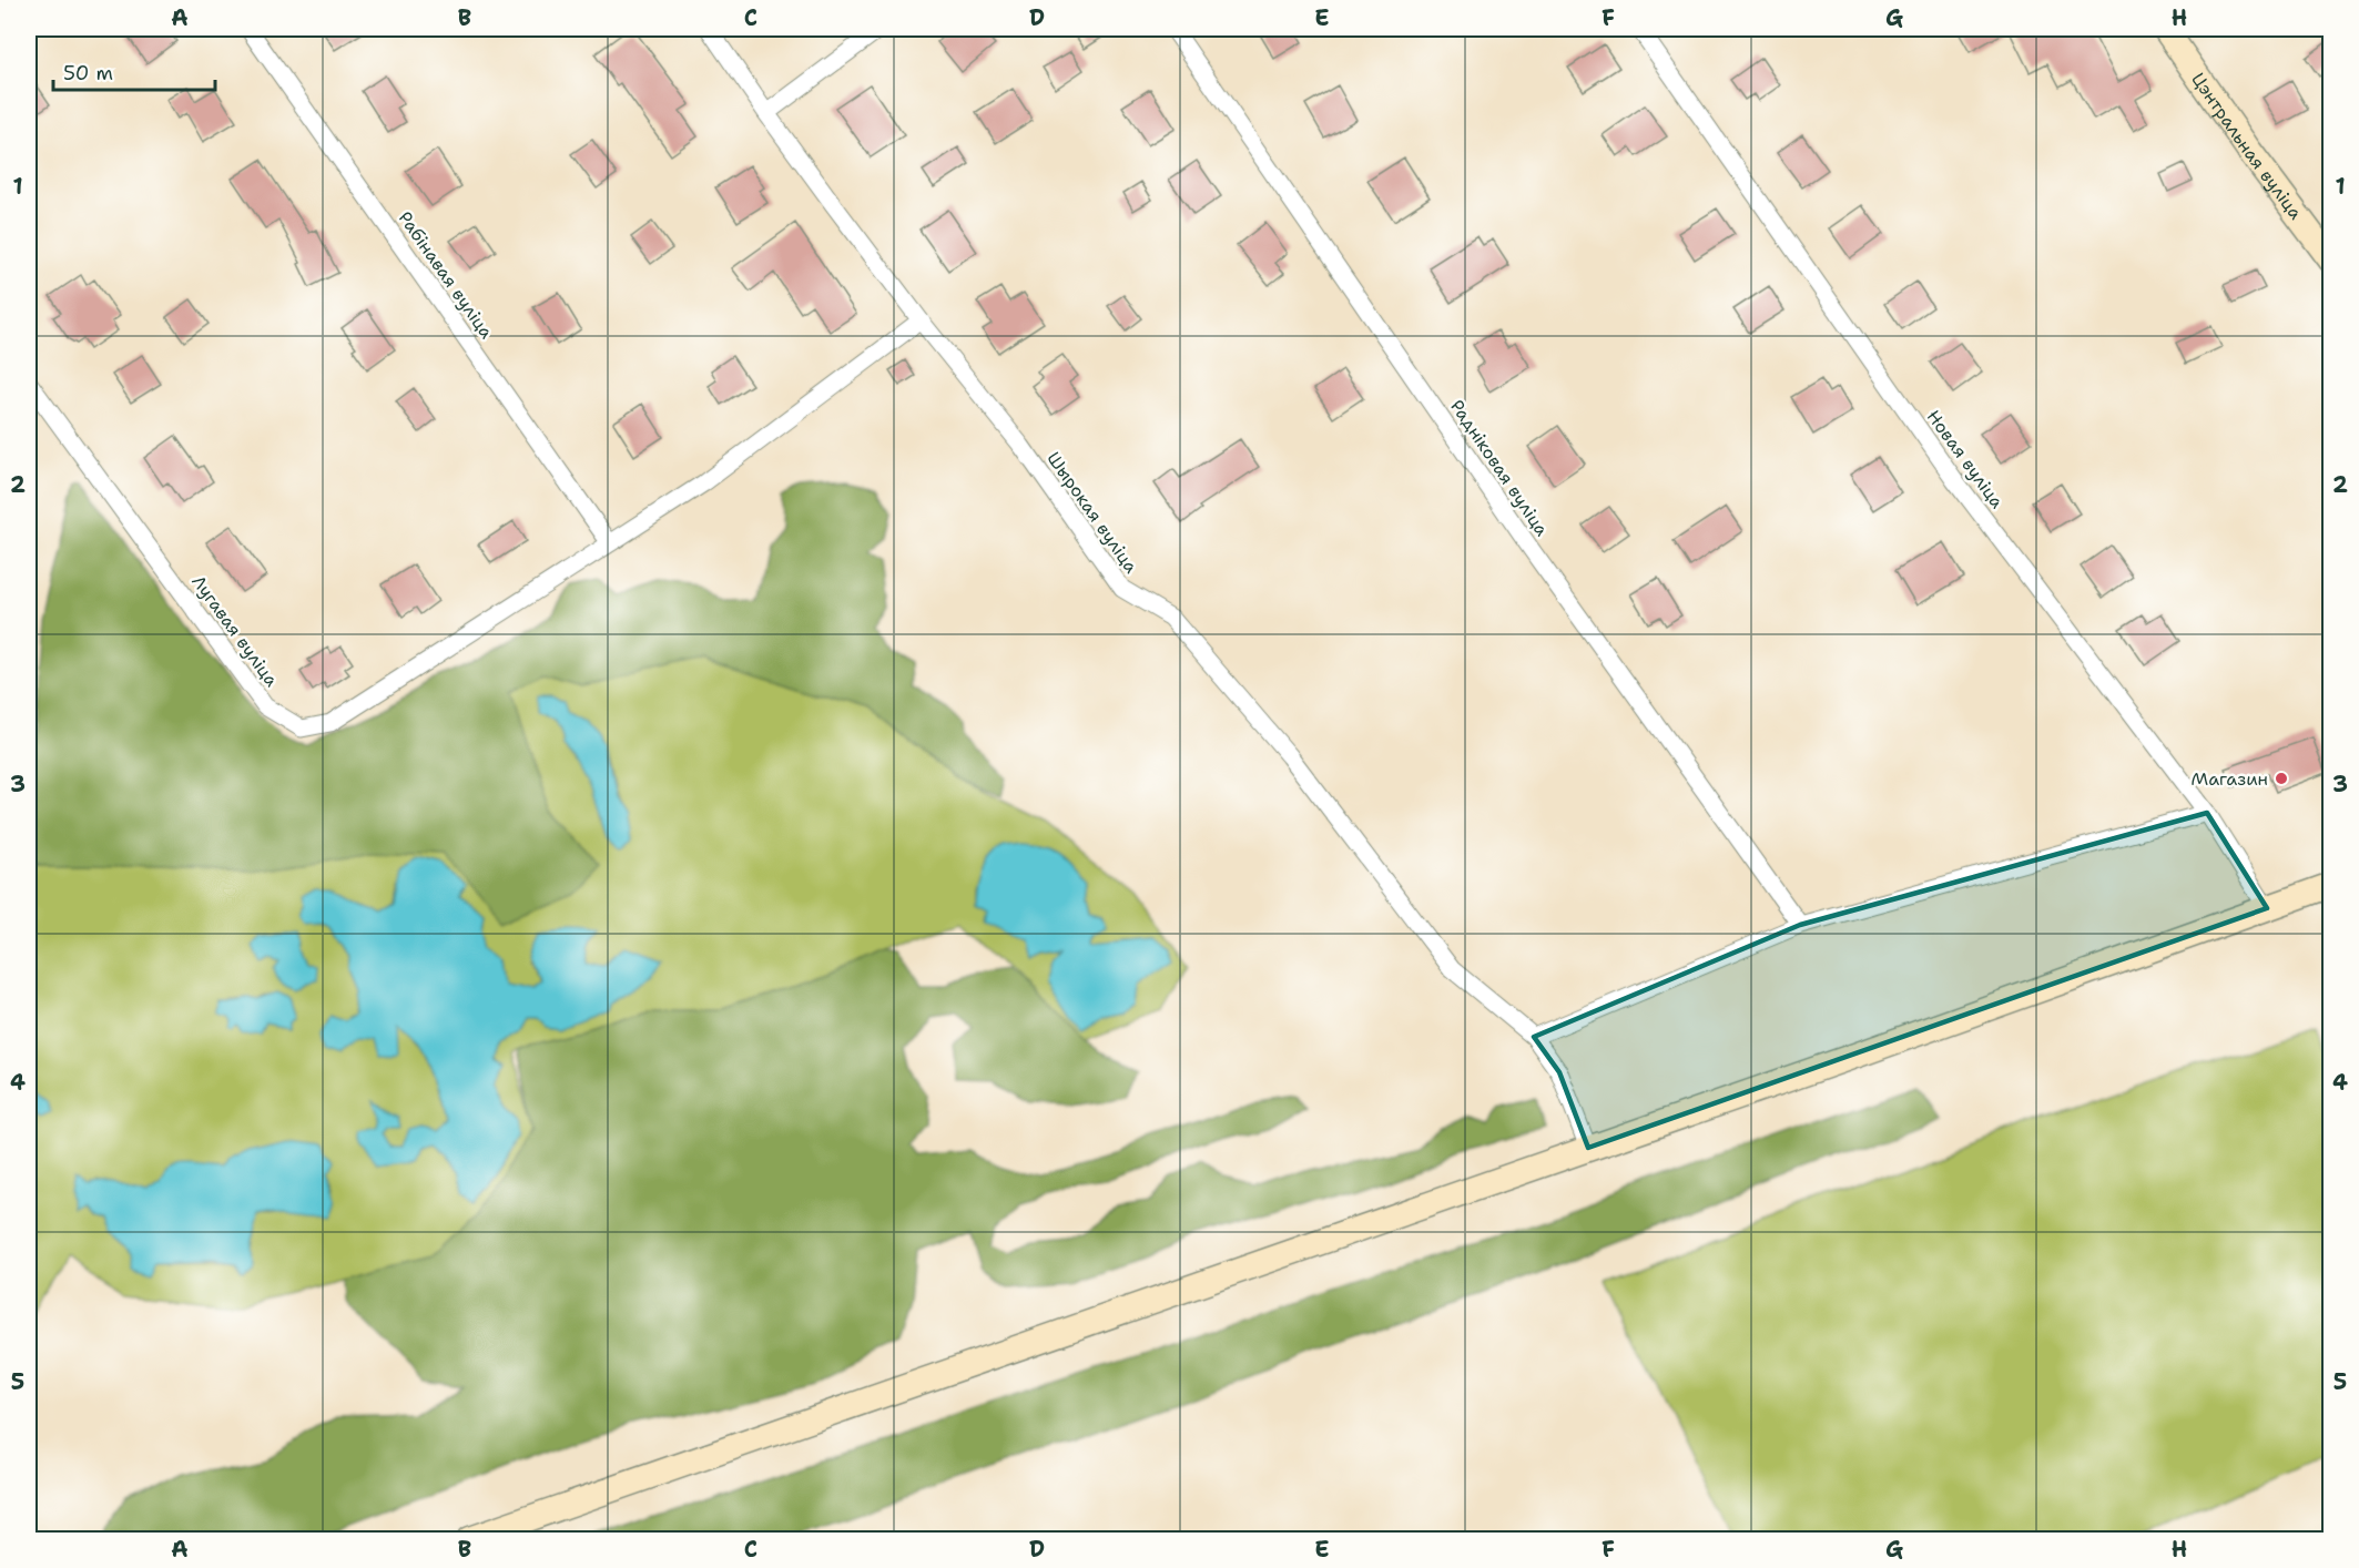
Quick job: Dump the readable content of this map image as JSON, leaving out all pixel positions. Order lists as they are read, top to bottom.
{
  "streets": {
    "main road": ["Цэнтральная вуліца"],
    "street": [
      "Рабінавая вуліца",
      "Новая вуліца",
      "Радніковая вуліца",
      "Шырокая вуліца",
      "Лугавая вуліца"
    ]
  },
  "crossings": [
    ["Рабінавая вуліца", "Лугавая вуліца"],
    ["Шырокая вуліца", "Лугавая вуліца"]
  ],
  "places": ["Магазин"],
  "scale_bar": "50 m",
  "grid": {
    "columns": [
      "A",
      "B",
      "C",
      "D",
      "E",
      "F",
      "G",
      "H"
    ],
    "rows": [
      "1",
      "2",
      "3",
      "4",
      "5"
    ]
  }
}
